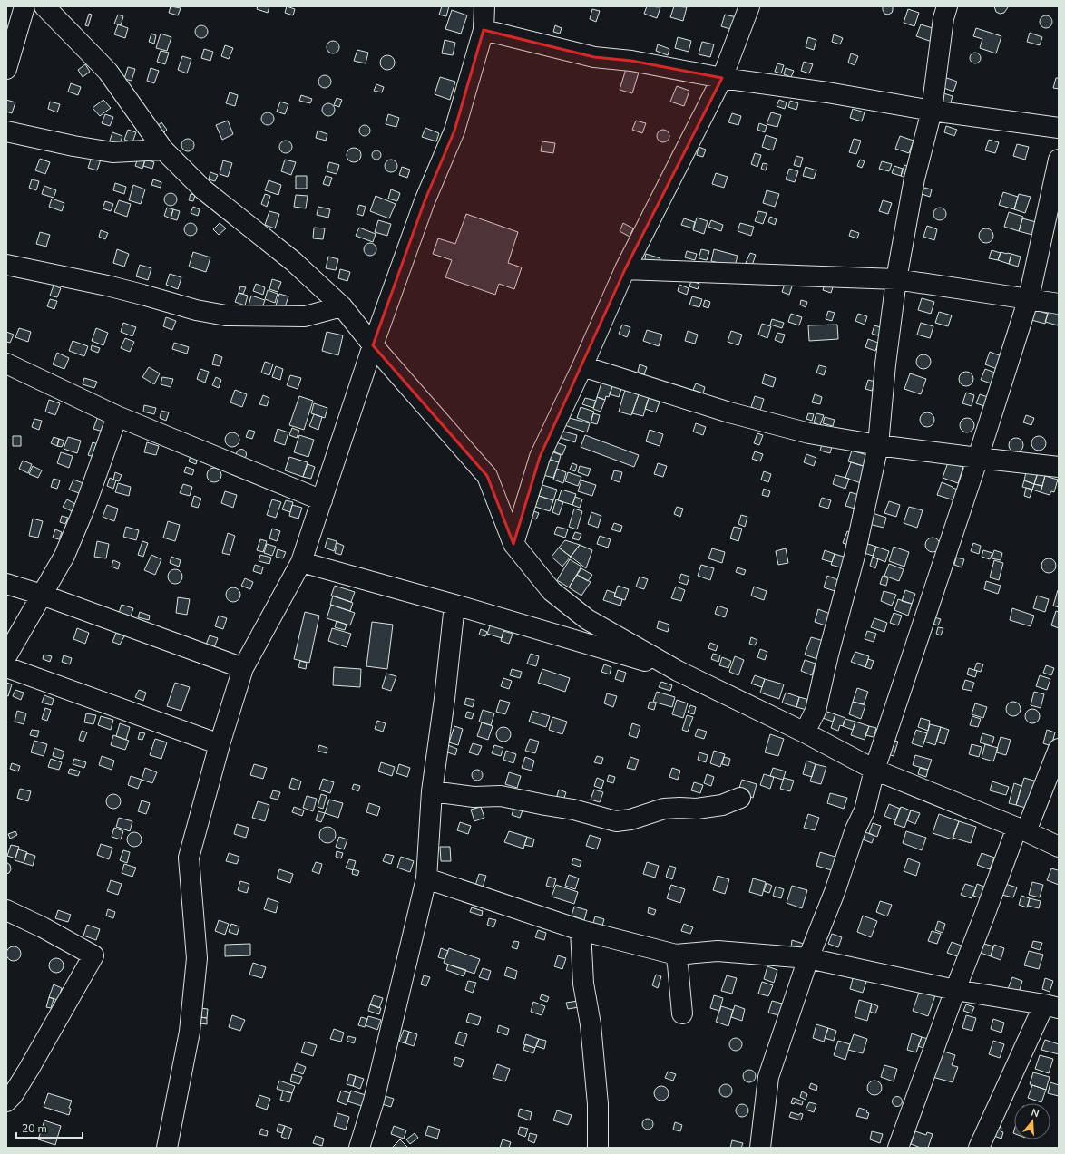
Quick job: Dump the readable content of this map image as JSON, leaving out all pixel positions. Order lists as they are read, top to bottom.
{
  "scale_bar": "20 m",
  "north": "top"
}
